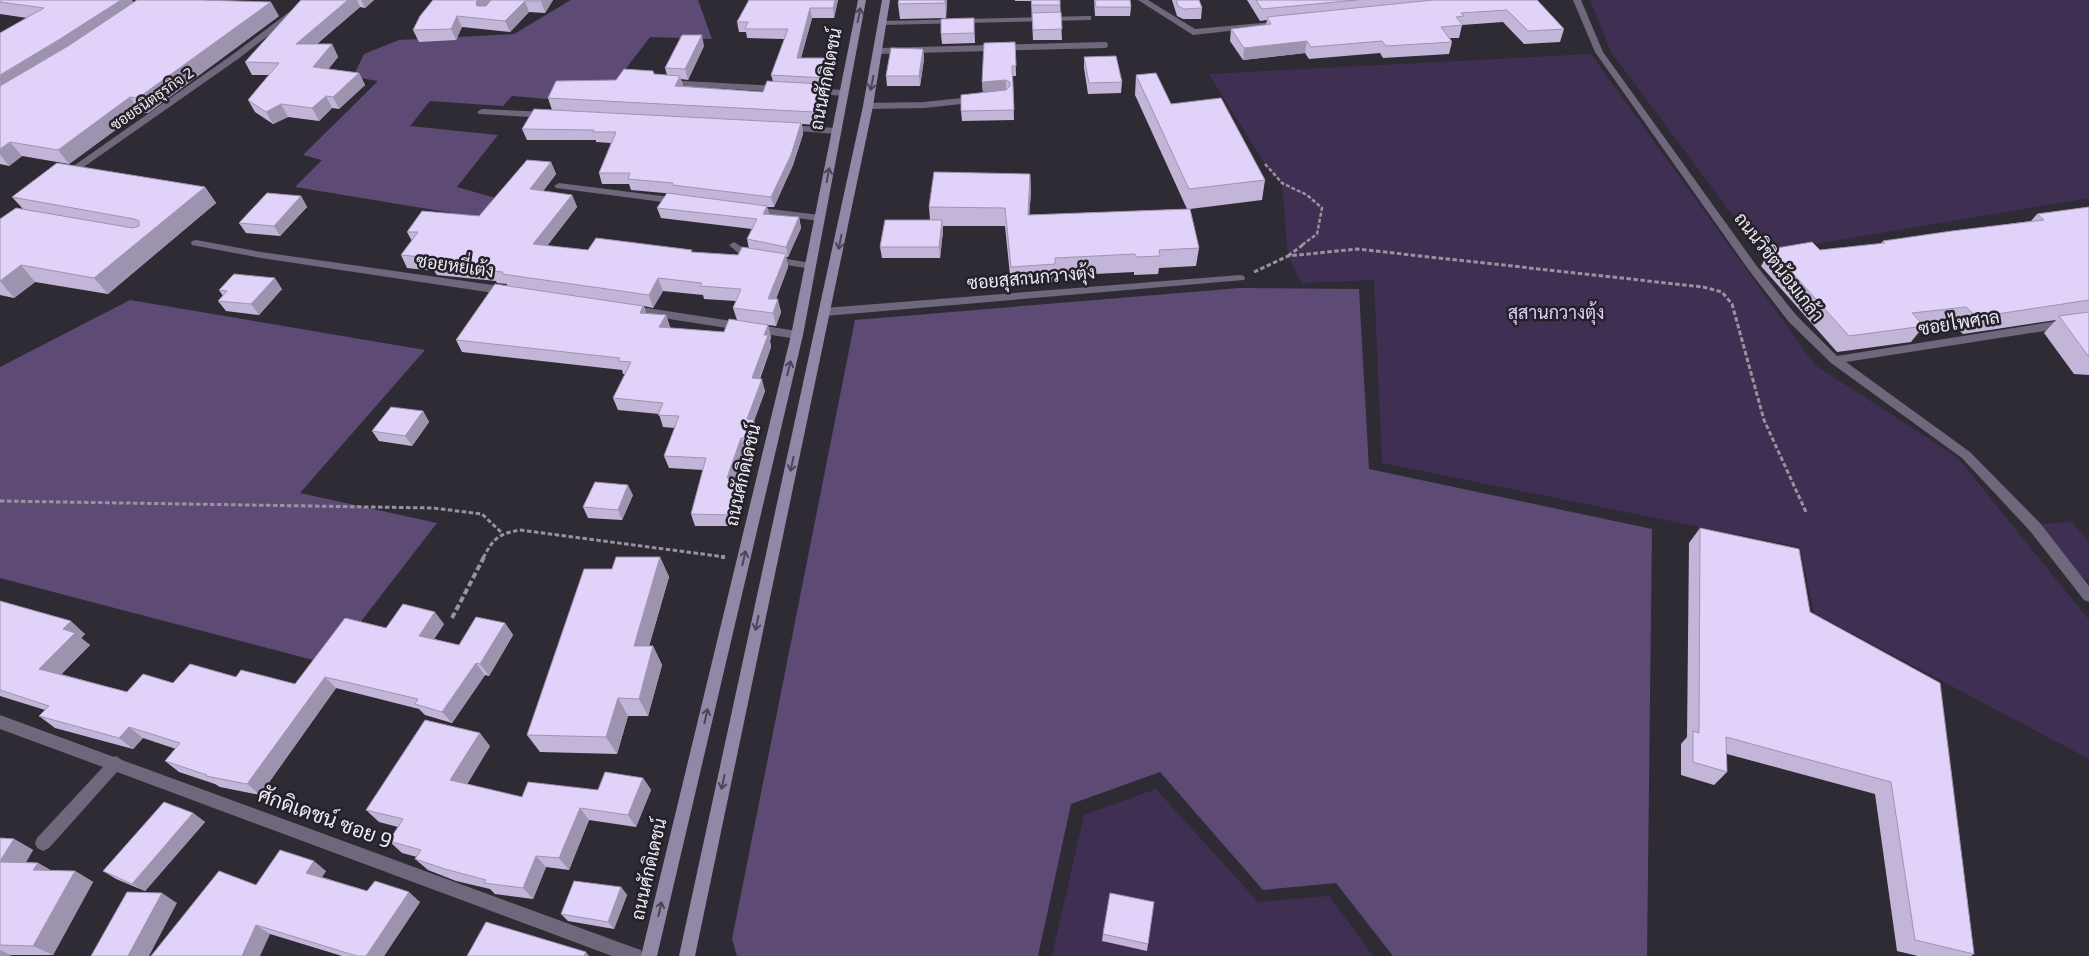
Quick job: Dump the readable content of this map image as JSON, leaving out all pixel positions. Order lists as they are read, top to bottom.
{
  "streets": {
    "main road": ["ถนนศักดิเดชน์"],
    "street": [
      "ซอยธนิตธุรกิจ 2",
      "ซอยหยี่เต้ง",
      "ถนนวิชิตน้อมเกล้า",
      "ซอยสุสานกวางตุ้ง",
      "ซอยไพศาล",
      "ศักดิเดชน์ ซอย 9"
    ]
  },
  "crossings": [
    ["ถนนวิชิตน้อมเกล้า", "ซอยไพศาล"]
  ],
  "parks": ["สุสานกวางตุ้ง"]
}
